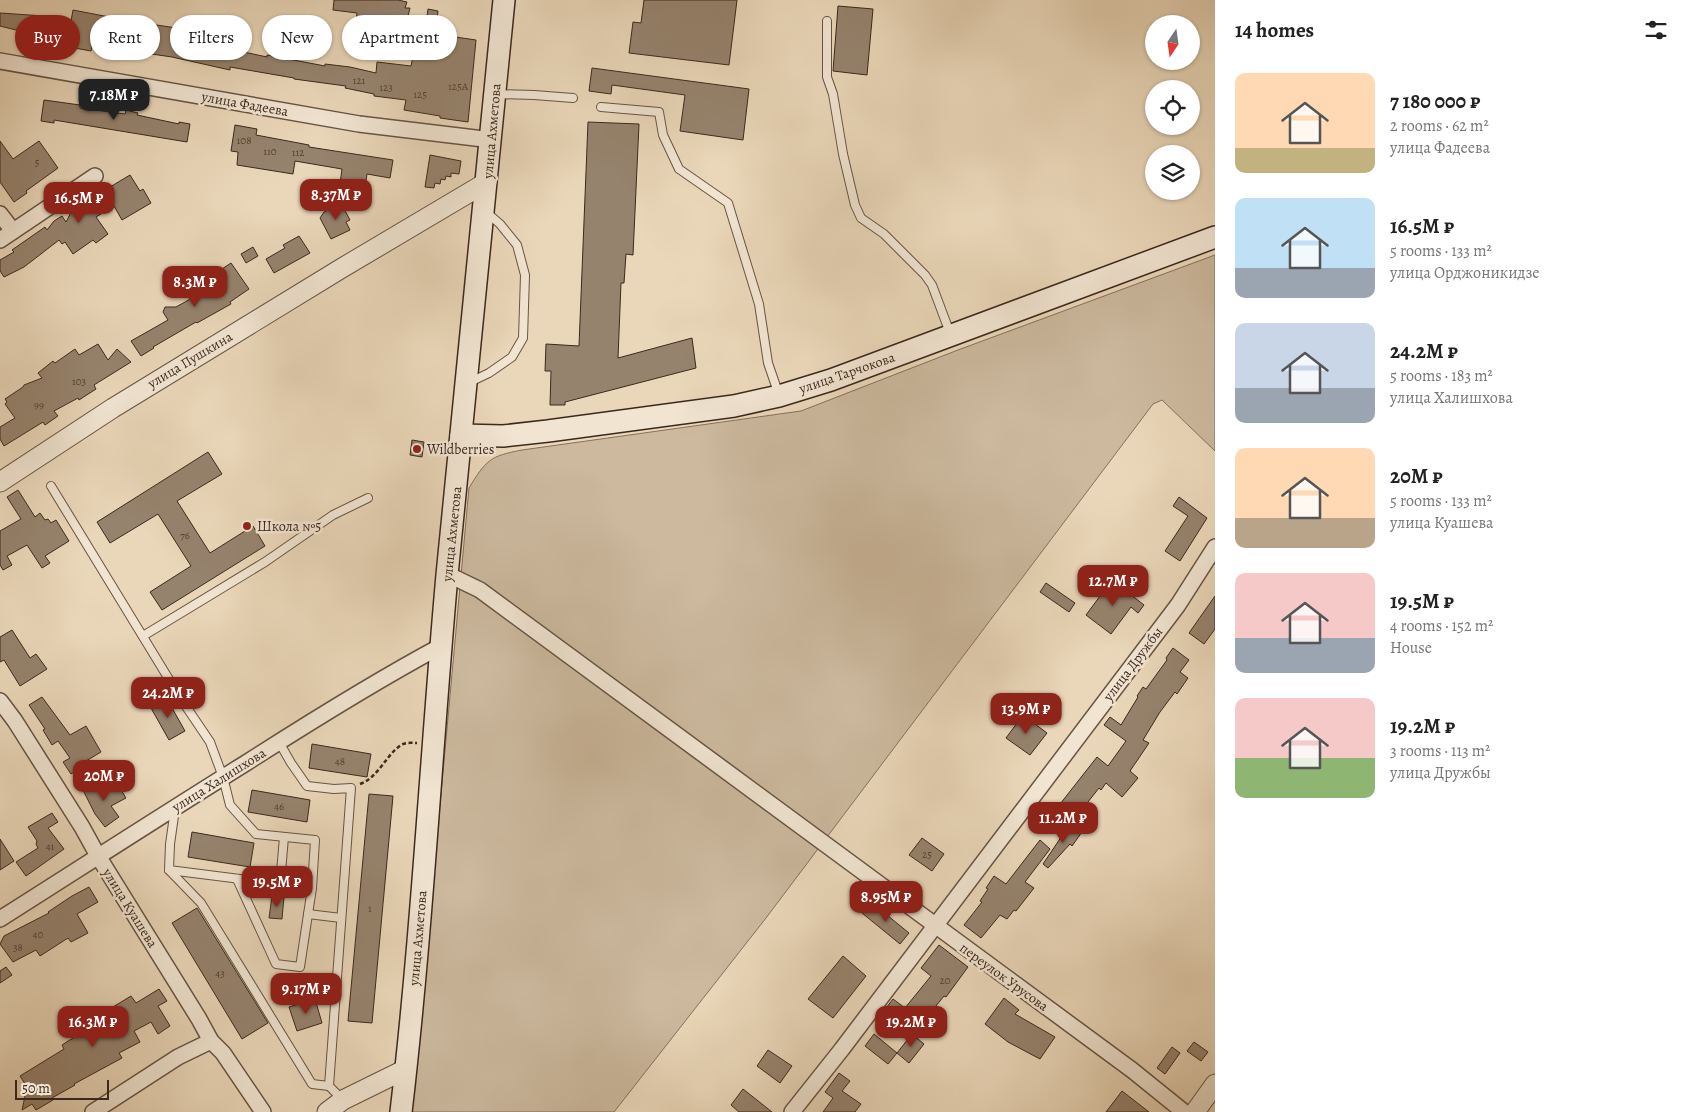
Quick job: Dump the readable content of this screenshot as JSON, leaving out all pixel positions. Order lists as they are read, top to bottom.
{
  "streets": {
    "main road": ["улица Ахметова", "улица Тарчокова"],
    "street": [
      "улица Фадеева",
      "улица Пушкина",
      "улица Дружбы",
      "улица Халишхова",
      "улица Куашева",
      "переулок Урусова"
    ]
  },
  "crossings": [
    ["улица Фадеева", "улица Ахметова"],
    ["улица Ахметова", "улица Пушкина"],
    ["улица Ахметова", "улица Тарчокова"],
    ["улица Ахметова", "улица Халишхова"],
    ["улица Ахметова", "переулок Урусова"],
    ["улица Дружбы", "переулок Урусова"],
    ["улица Халишхова", "улица Куашева"]
  ],
  "places": ["Wildberries", "Школа №5"],
  "house_numbers": [
    "121",
    "125А",
    "123",
    "125",
    "108",
    "110",
    "112",
    "5",
    "103",
    "99",
    "76",
    "48",
    "46",
    "41",
    "25",
    "1",
    "40",
    "38",
    "43",
    "20"
  ],
  "scale_bar": "50 m",
  "north": "bottom",
  "page": {
    "heading": "14 homes",
    "chip": [
      "Buy",
      "Rent",
      "Filters",
      "New",
      "Apartment"
    ],
    "list": [
      {
        "name": "7 180 000 ₽",
        "note": "2 rooms · 62 m² · улица Фадеева"
      },
      {
        "name": "16.5M ₽",
        "note": "5 rooms · 133 m² · улица Орджоникидзе"
      },
      {
        "name": "24.2M ₽",
        "note": "5 rooms · 183 m² · улица Халишхова"
      },
      {
        "name": "20M ₽",
        "note": "5 rooms · 133 m² · улица Куашева"
      },
      {
        "name": "19.5M ₽",
        "note": "4 rooms · 152 m² · House"
      },
      {
        "name": "19.2M ₽",
        "note": "3 rooms · 113 m² · улица Дружбы"
      }
    ],
    "price": [
      "7.18M ₽",
      "8.37M ₽",
      "16.5M ₽",
      "8.3M ₽",
      "12.7M ₽",
      "24.2M ₽",
      "13.9M ₽",
      "20M ₽",
      "11.2M ₽",
      "19.5M ₽",
      "8.95M ₽",
      "9.17M ₽",
      "16.3M ₽",
      "19.2M ₽"
    ],
    "scale": "50 m"
  }
}
